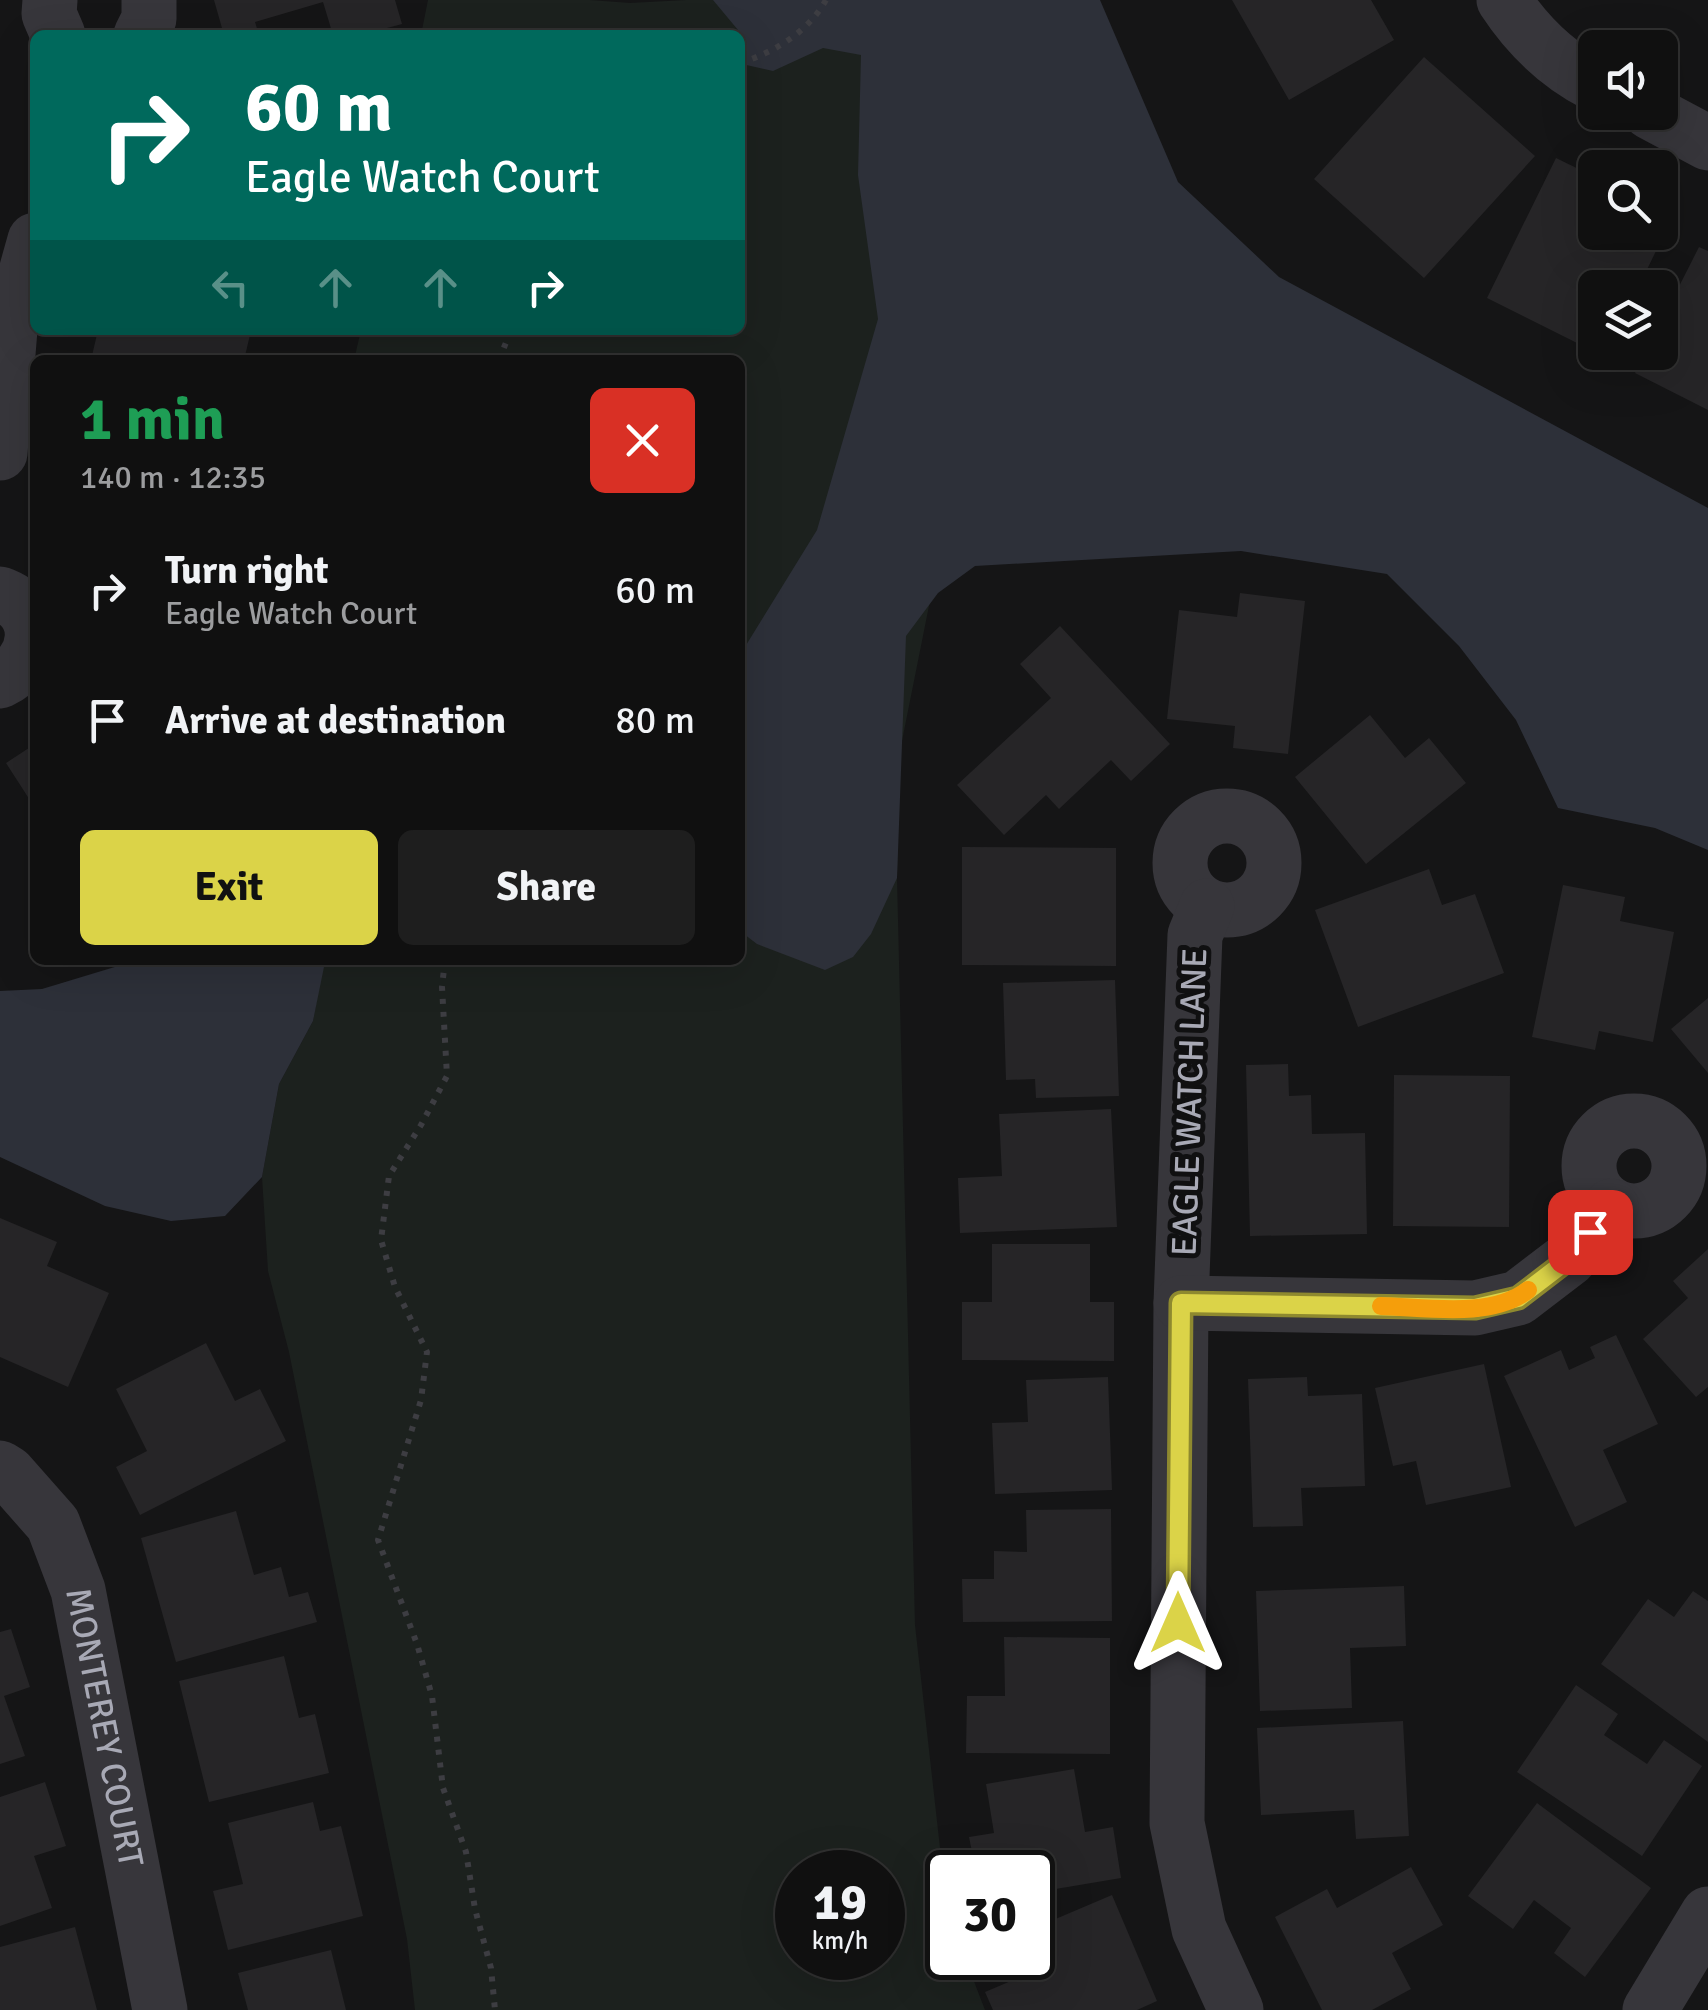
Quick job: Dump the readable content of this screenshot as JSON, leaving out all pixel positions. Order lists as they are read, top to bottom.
{
  "streets": {
    "street": ["EAGLE WATCH LANE", "MONTEREY COURT"]
  },
  "page": {
    "turn": ["60 m", "Eagle Watch Court"],
    "heading": ["1 min", "140 m · 12:35"],
    "list": [
      {
        "name": "Turn right",
        "note": "Eagle Watch Court",
        "value": "60 m"
      },
      {
        "name": "Arrive at destination",
        "value": "80 m"
      }
    ],
    "buttons": ["Exit", "Share"],
    "speed": "19 km/h",
    "limit": "30"
  }
}
